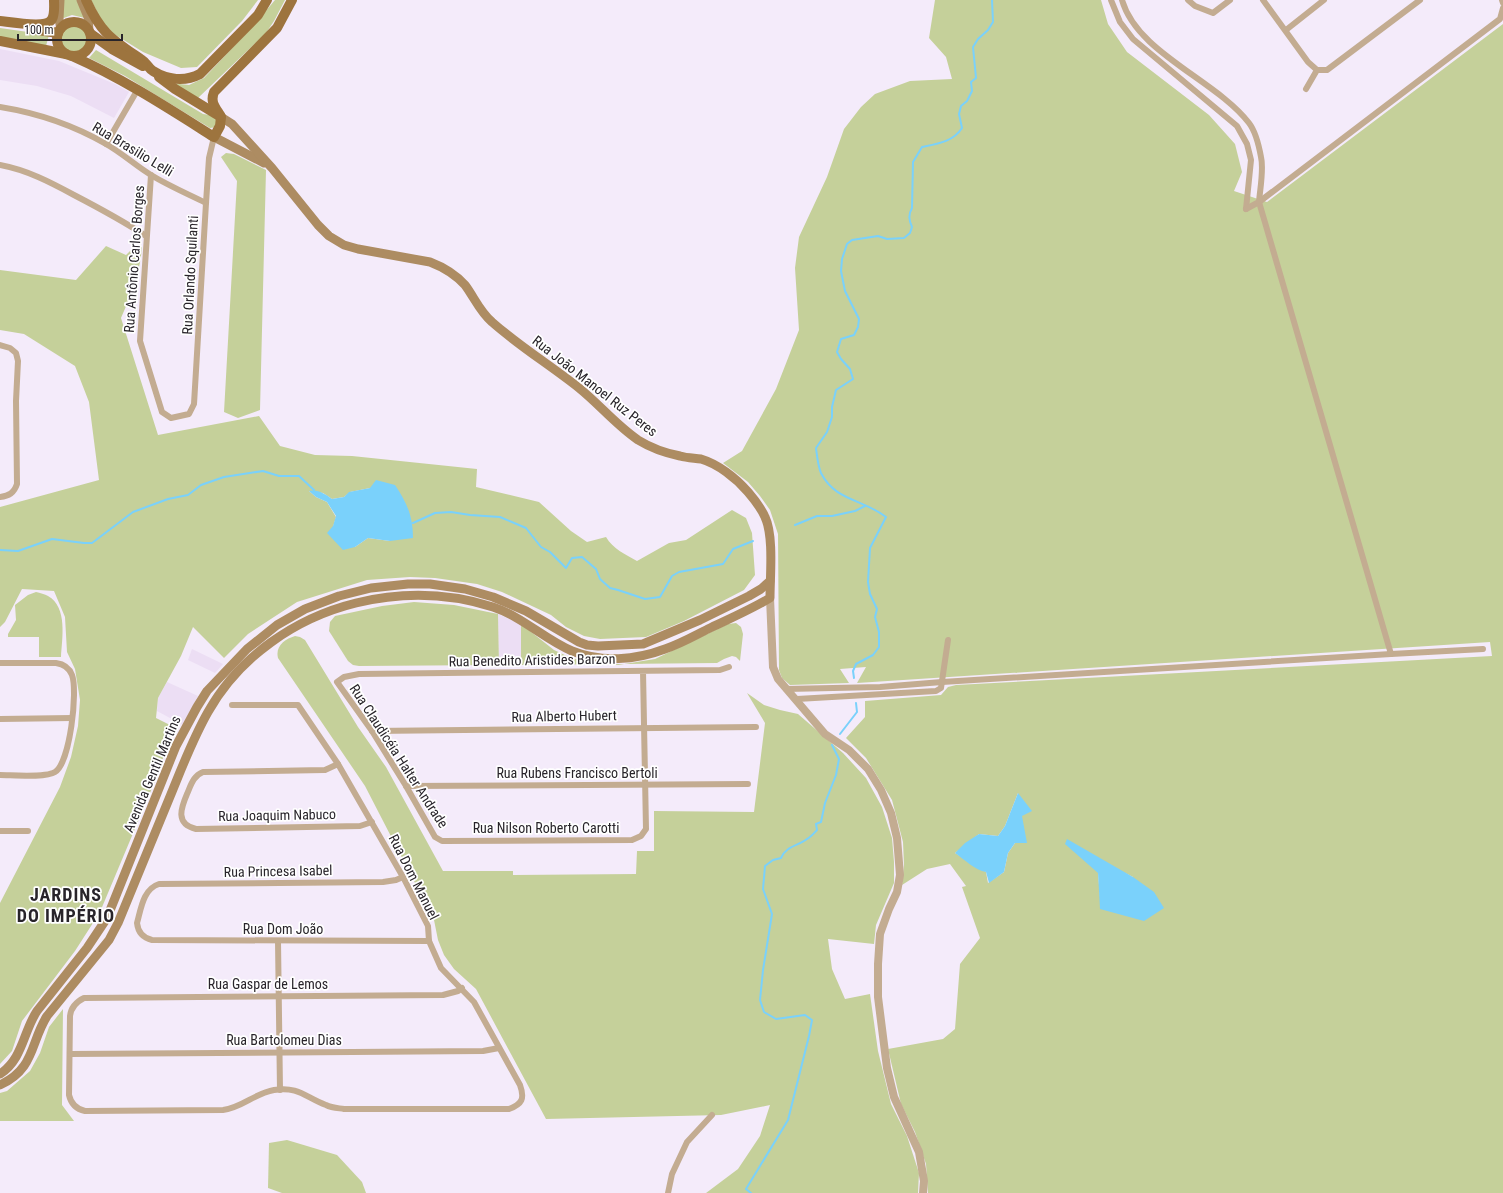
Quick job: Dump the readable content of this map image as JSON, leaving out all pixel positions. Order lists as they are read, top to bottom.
{
  "streets": {
    "main road": ["Rua João Manoel Ruz Peres", "Avenida Gentil Martins"],
    "street": [
      "Rua Brasilio Lelli",
      "Rua Antônio Carlos Borges",
      "Rua Orlando Squilanti",
      "Rua Benedito Aristides Barzon",
      "Rua Alberto Hubert",
      "Rua Claudicéia Halter Andrade",
      "Rua Rubens Francisco Bertoli",
      "Rua Joaquim Nabuco",
      "Rua Nilson Roberto Carotti",
      "Rua Princesa Isabel",
      "Rua Dom Manuel",
      "Rua Dom João",
      "Rua Gaspar de Lemos",
      "Rua Bartolomeu Dias"
    ]
  },
  "crossings": [
    ["Rua Brasilio Lelli", "Rua Antônio Carlos Borges"],
    ["Rua Brasilio Lelli", "Rua Orlando Squilanti"],
    ["Rua Antônio Carlos Borges", "Rua Orlando Squilanti"],
    ["Rua Orlando Squilanti", "Rua João Manoel Ruz Peres"],
    ["Rua João Manoel Ruz Peres", "Avenida Gentil Martins"],
    ["Rua Benedito Aristides Barzon", "Rua Claudicéia Halter Andrade"],
    ["Rua Alberto Hubert", "Rua Claudicéia Halter Andrade"],
    ["Rua Claudicéia Halter Andrade", "Rua Rubens Francisco Bertoli"],
    ["Rua Claudicéia Halter Andrade", "Rua Nilson Roberto Carotti"],
    ["Rua Rubens Francisco Bertoli", "Rua Nilson Roberto Carotti"],
    ["Rua Joaquim Nabuco", "Rua Dom Manuel"],
    ["Rua Princesa Isabel", "Rua Dom Manuel"],
    ["Rua Princesa Isabel", "Rua Dom João"],
    ["Rua Dom Manuel", "Rua Dom João"],
    ["Rua Dom Manuel", "Rua Gaspar de Lemos"],
    ["Rua Dom Manuel", "Rua Bartolomeu Dias"],
    ["Rua Gaspar de Lemos", "Rua Bartolomeu Dias"]
  ],
  "districts": ["JARDINS DO IMPÉRIO"],
  "scale_bar": "100 m"
}
